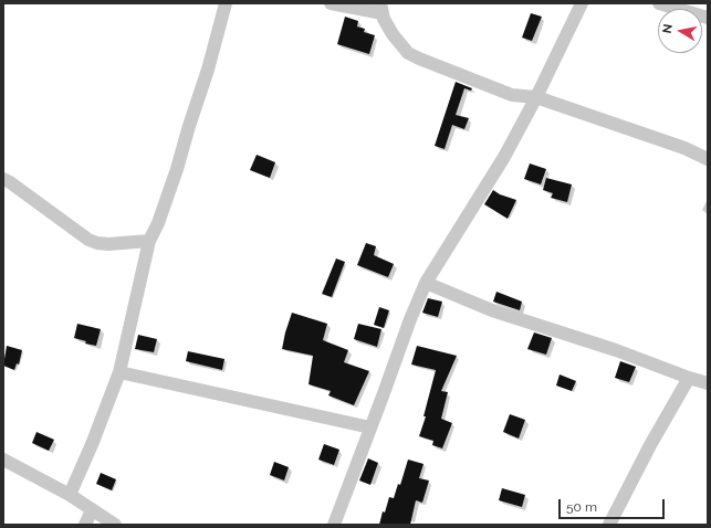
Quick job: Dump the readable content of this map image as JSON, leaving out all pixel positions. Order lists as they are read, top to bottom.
{
  "scale_bar": "50 m",
  "north": "left"
}
